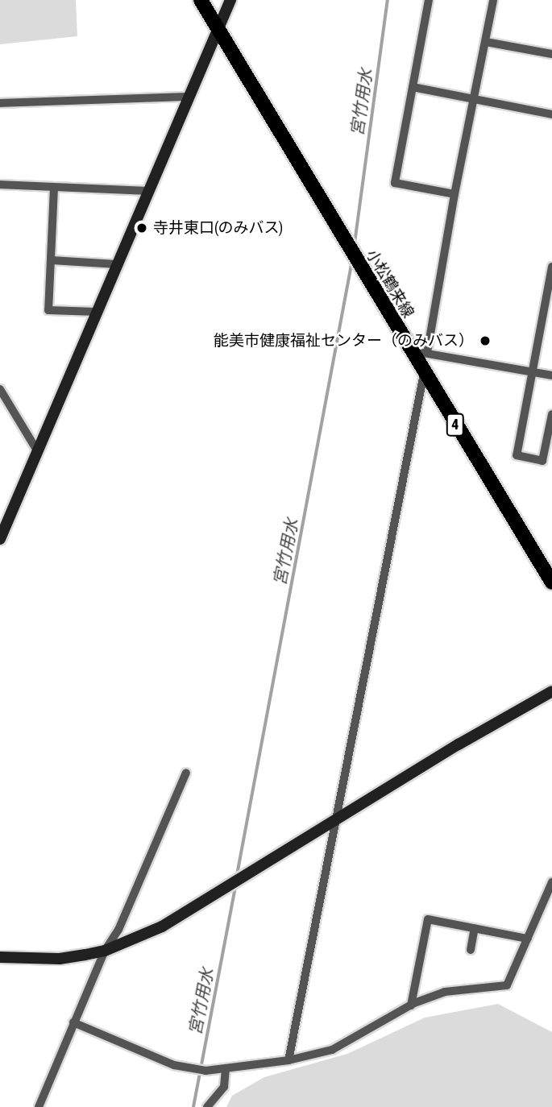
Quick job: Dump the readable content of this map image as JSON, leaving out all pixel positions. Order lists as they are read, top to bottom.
{
  "streets": {
    "main road": ["小松鶴来線", "4"]
  },
  "water": ["宮竹用水"],
  "places": ["寺井東口(のみバス)", "能美市健康福祉センター（のみバス）"]
}
